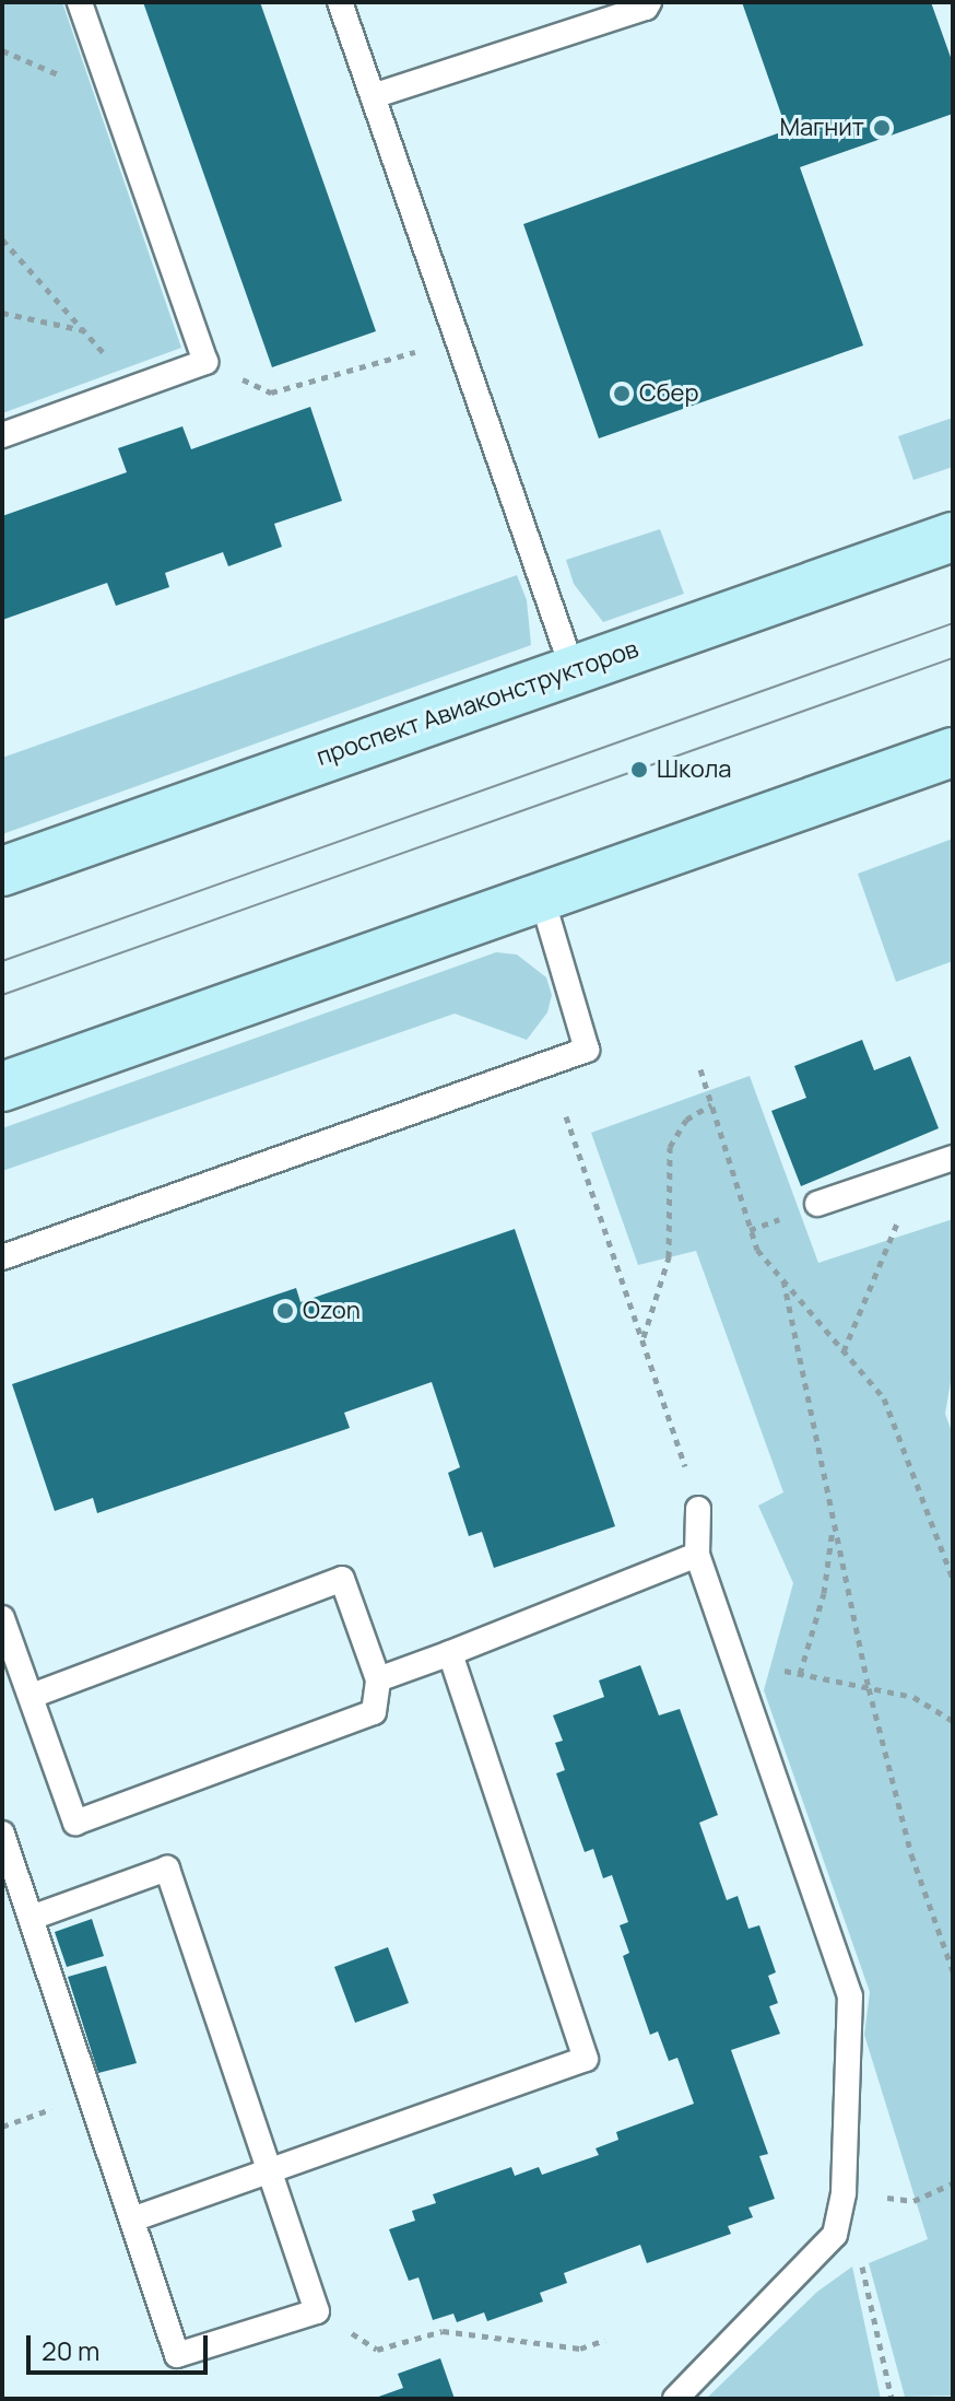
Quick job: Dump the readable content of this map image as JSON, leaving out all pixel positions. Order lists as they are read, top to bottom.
{
  "streets": {
    "street": ["проспект Авиаконструкторов"]
  },
  "places": [
    "Магнит",
    "Сбер",
    "Школа",
    "Ozon"
  ],
  "scale_bar": "20 m"
}
